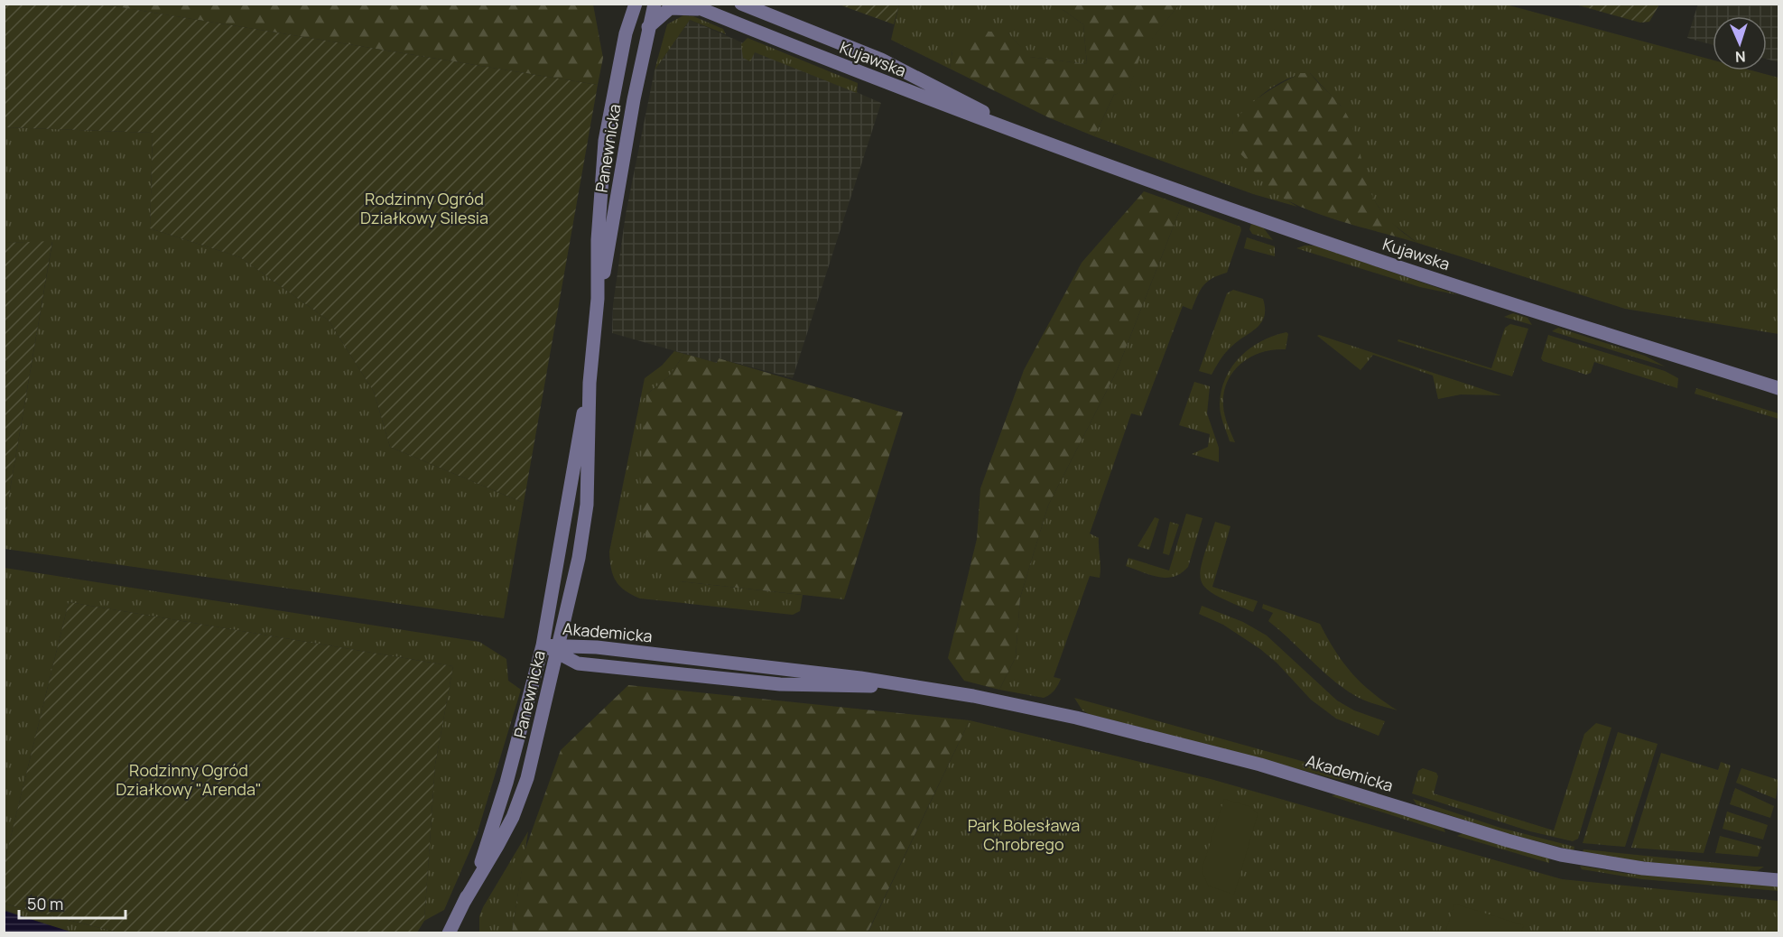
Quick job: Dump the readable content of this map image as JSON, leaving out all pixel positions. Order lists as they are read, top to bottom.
{
  "streets": {
    "street": ["Kujawska", "Panewnicka", "Akademicka"]
  },
  "crossings": [
    ["Panewnicka", "Akademicka"]
  ],
  "parks": ["Rodzinny Ogród Działkowy Silesia", "Rodzinny Ogród Działkowy \"Arenda\"", "Park Bolesława Chrobrego"],
  "scale_bar": "50 m",
  "north": "bottom"
}
